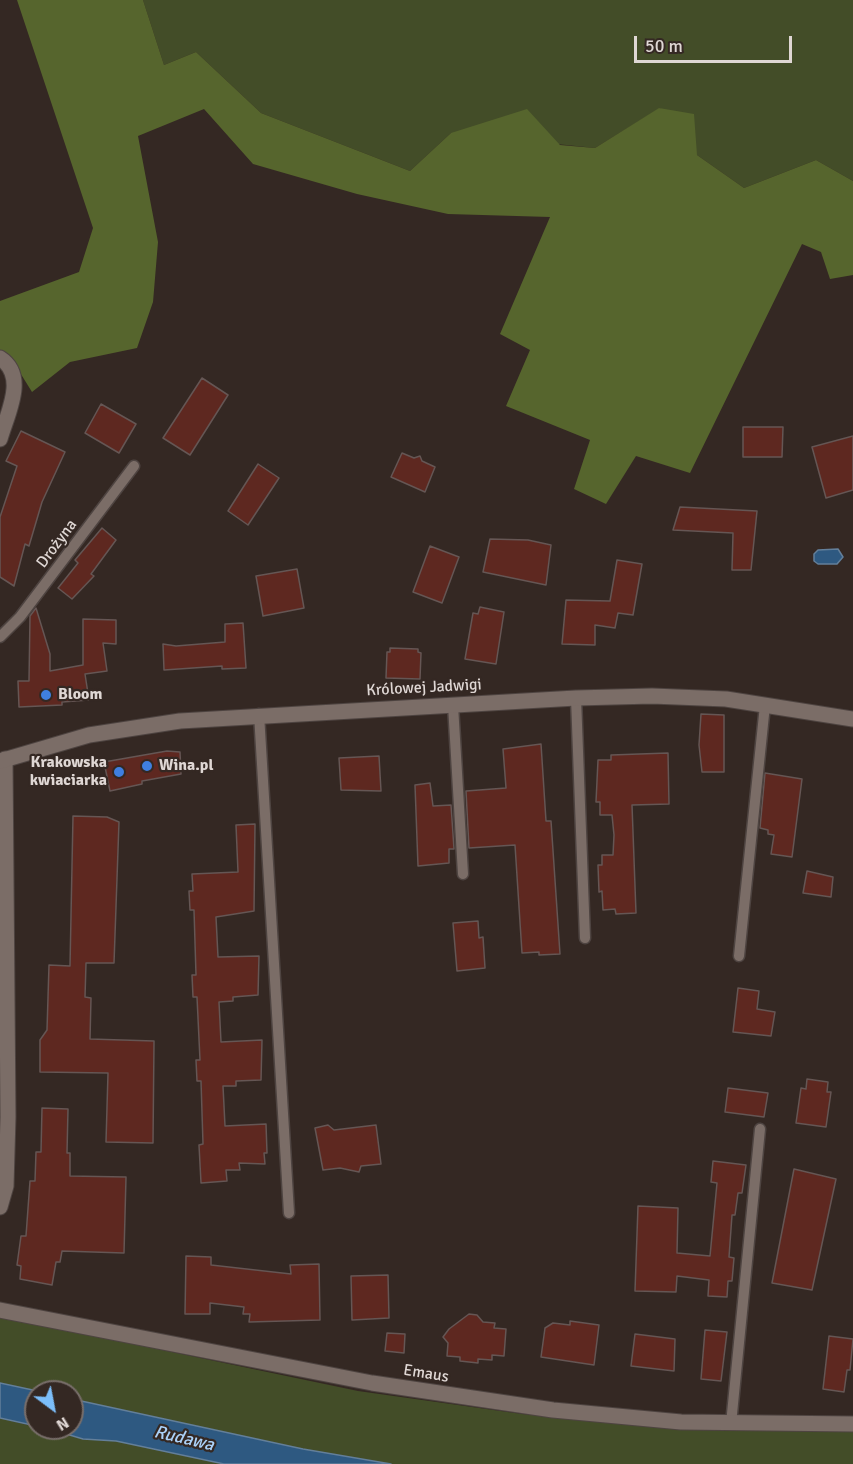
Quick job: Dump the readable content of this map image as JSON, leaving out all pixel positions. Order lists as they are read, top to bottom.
{
  "streets": {
    "street": ["Królowej Jadwigi", "Emaus"],
    "lane": ["Drożyna"]
  },
  "water": ["Rudawa"],
  "places": ["Bloom", "Wina.pl", "Krakowska kwiaciarka"],
  "scale_bar": "50 m",
  "north": "bottom right"
}
